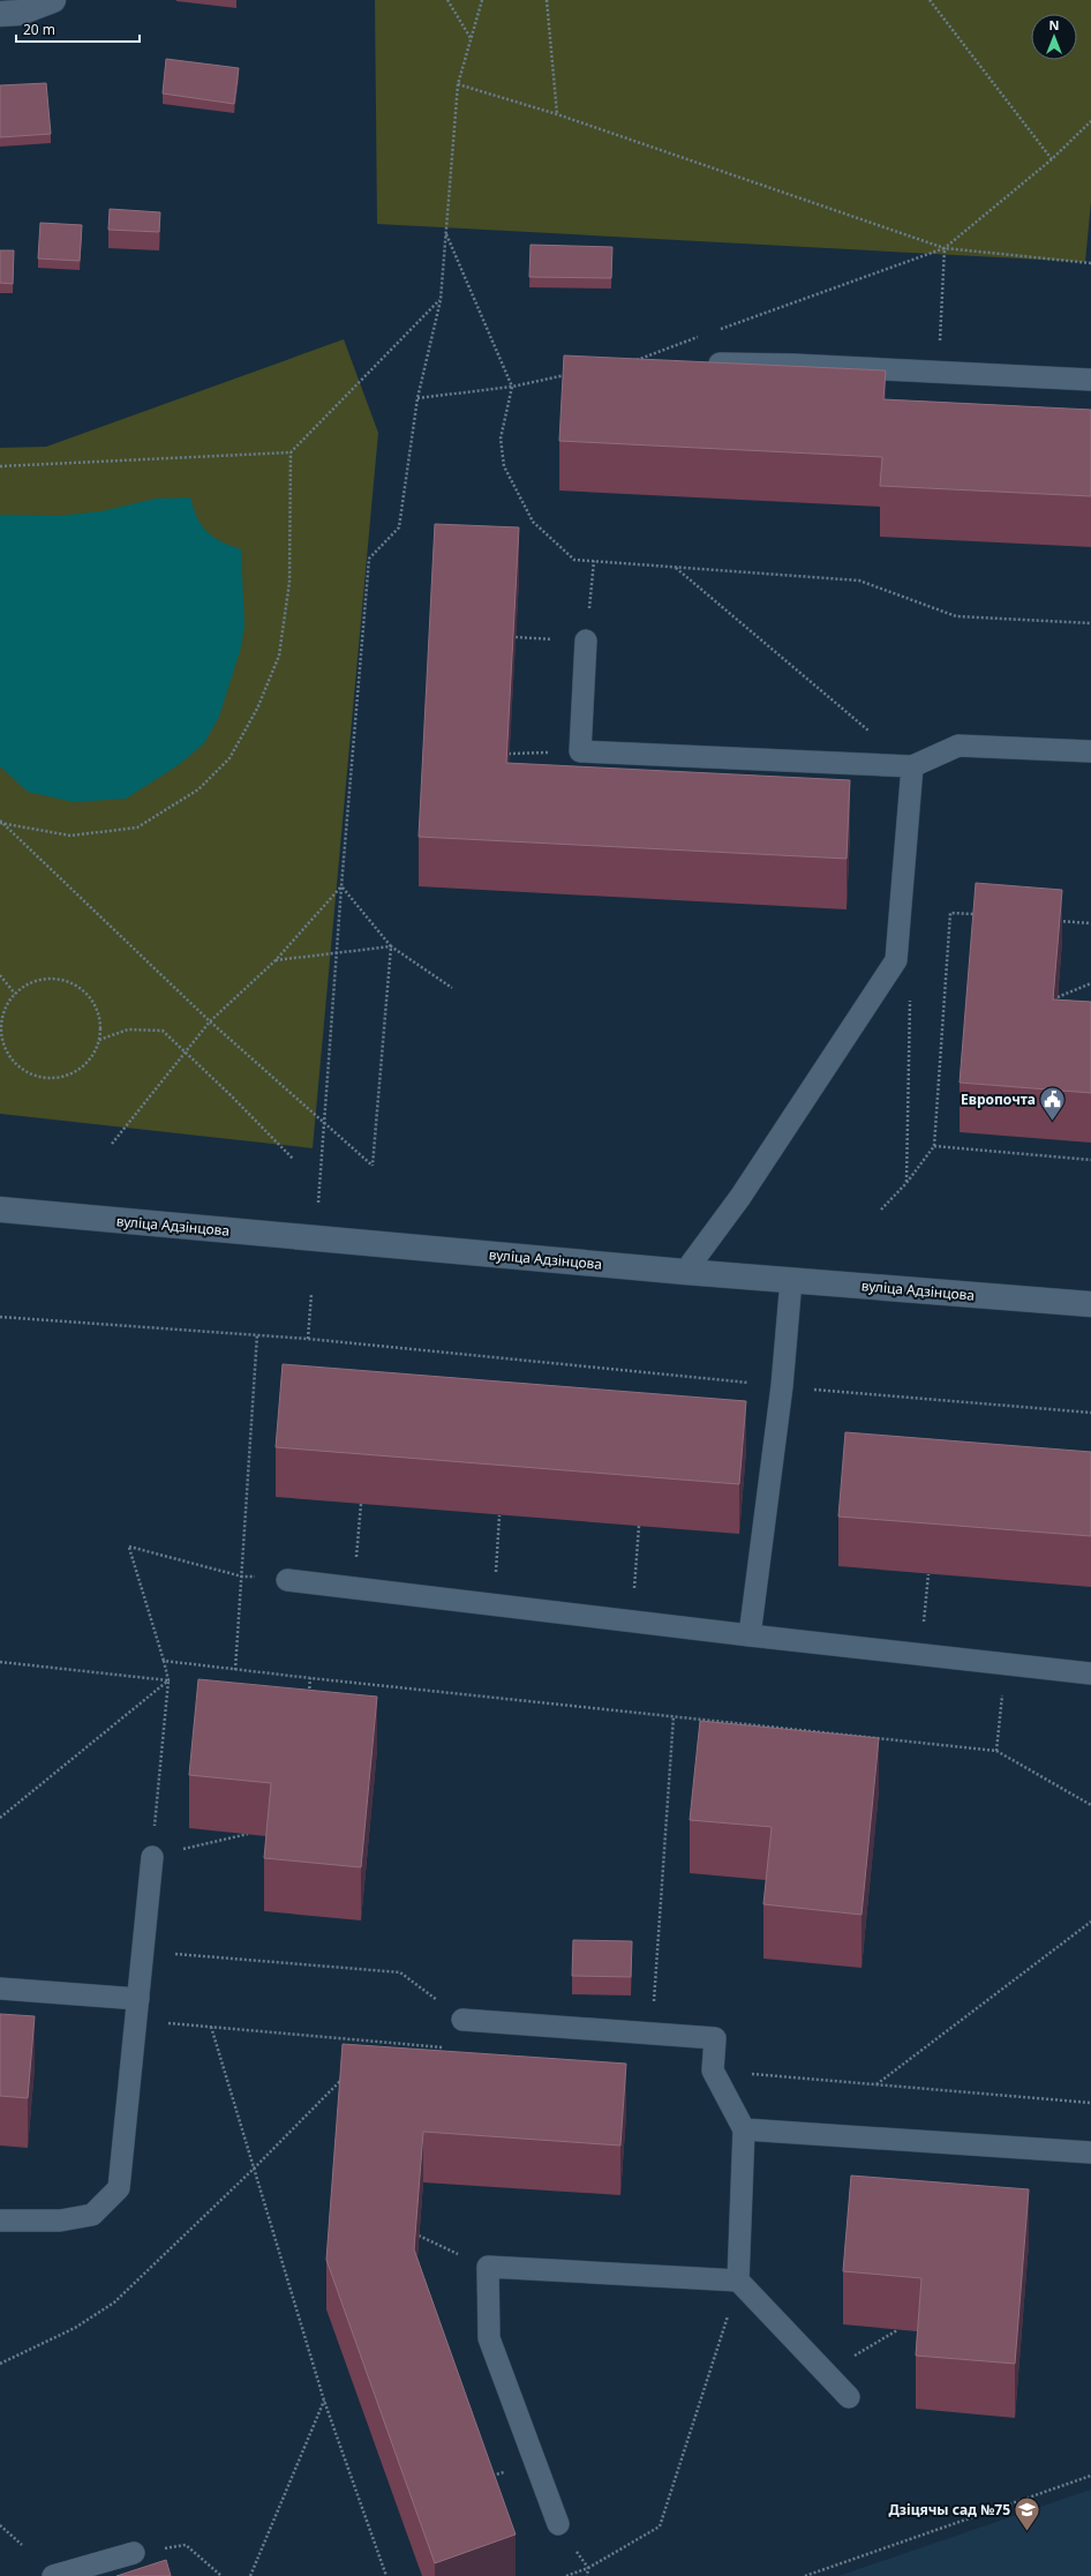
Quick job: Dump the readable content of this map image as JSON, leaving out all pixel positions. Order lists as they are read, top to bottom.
{
  "streets": {
    "main road": ["вуліца Адзінцова"]
  },
  "places": {
    "public building": ["Европочта"],
    "school or university": ["Дзіцячы сад №75"]
  },
  "scale_bar": "20 m",
  "north": "top"
}
